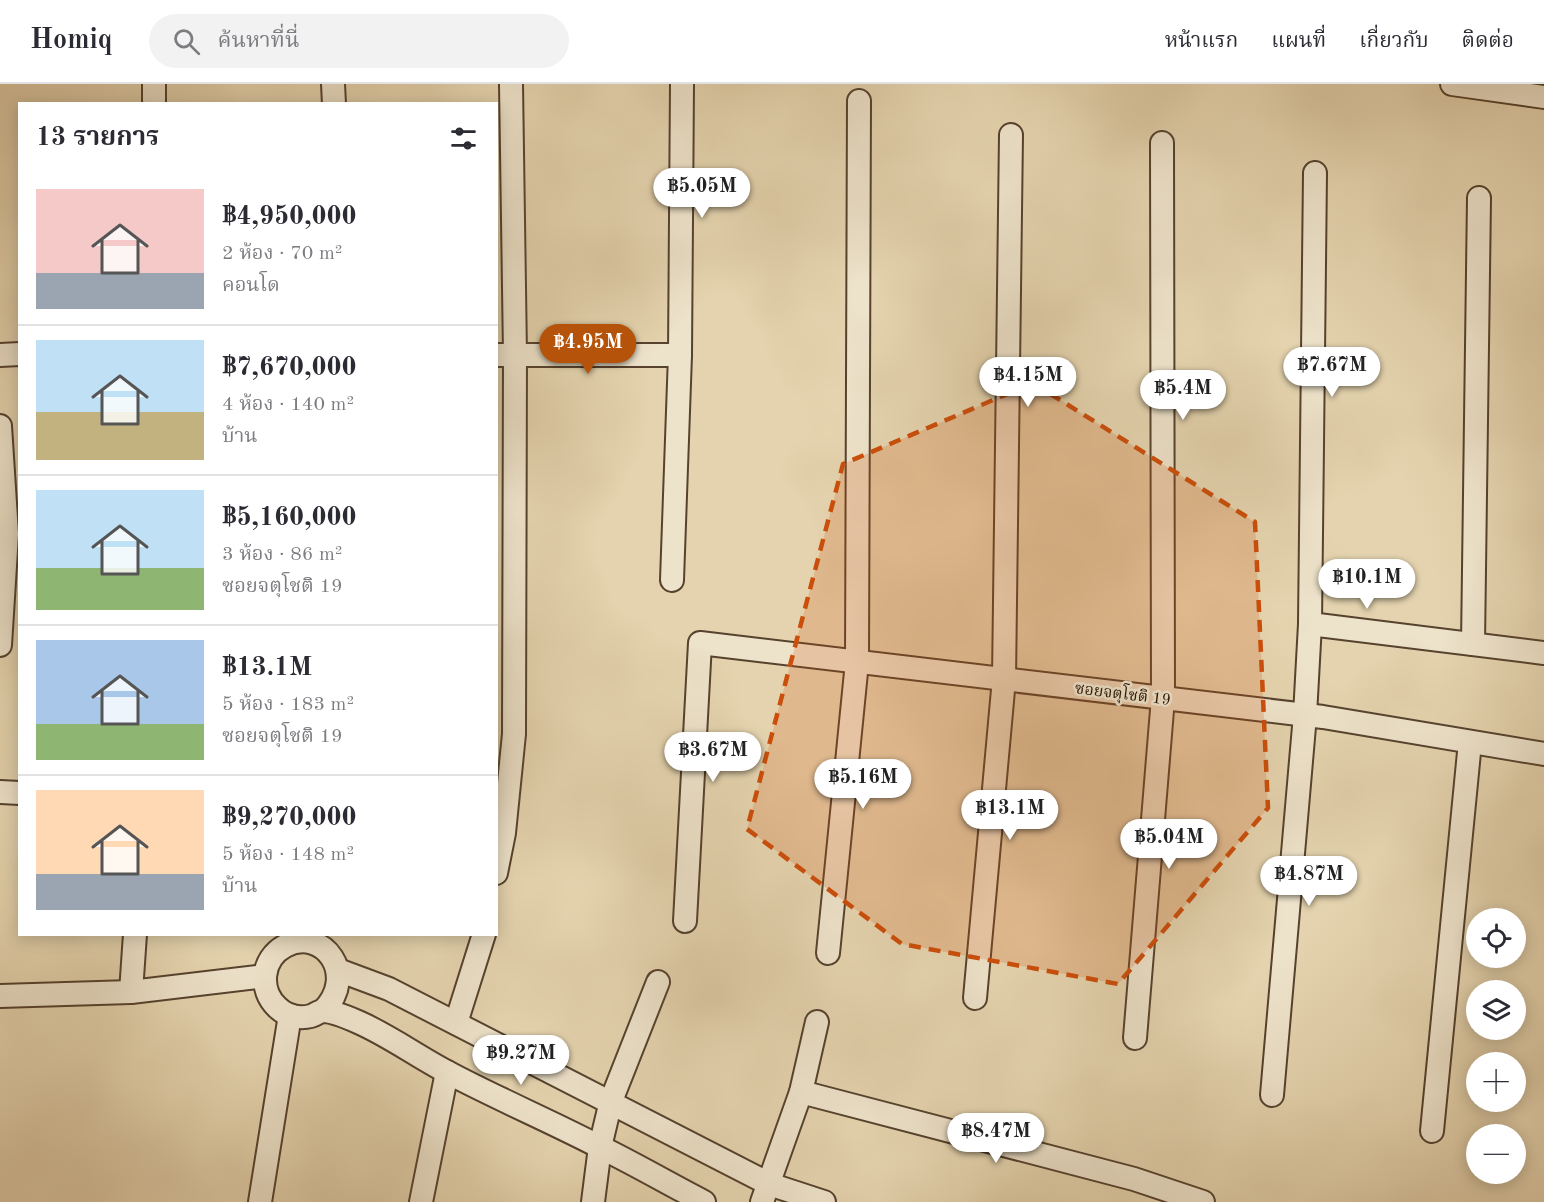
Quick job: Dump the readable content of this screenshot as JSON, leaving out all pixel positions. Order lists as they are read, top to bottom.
{
  "streets": {
    "street": ["ซอยจตุโชติ 19"]
  },
  "page": {
    "header": "Homiq",
    "search": "ค้นหาที่นี่",
    "nav": [
      "หน้าแรก",
      "แผนที่",
      "เกี่ยวกับ",
      "ติดต่อ"
    ],
    "heading": "13 รายการ",
    "price": [
      "฿5.05M",
      "฿4.95M",
      "฿7.67M",
      "฿4.15M",
      "฿5.4M",
      "฿10.1M",
      "฿3.67M",
      "฿5.16M",
      "฿13.1M",
      "฿5.04M",
      "฿4.87M",
      "฿9.27M",
      "฿8.47M"
    ],
    "list": [
      {
        "name": "฿4,950,000",
        "note": "2 ห้อง · 70 m² · คอนโด"
      },
      {
        "name": "฿7,670,000",
        "note": "4 ห้อง · 140 m² · บ้าน"
      },
      {
        "name": "฿5,160,000",
        "note": "3 ห้อง · 86 m² · ซอยจตุโชติ 19"
      },
      {
        "name": "฿13.1M",
        "note": "5 ห้อง · 183 m² · ซอยจตุโชติ 19"
      },
      {
        "name": "฿9,270,000",
        "note": "5 ห้อง · 148 m² · บ้าน"
      }
    ],
    "map_buttons": ["+", "−"]
  }
}
